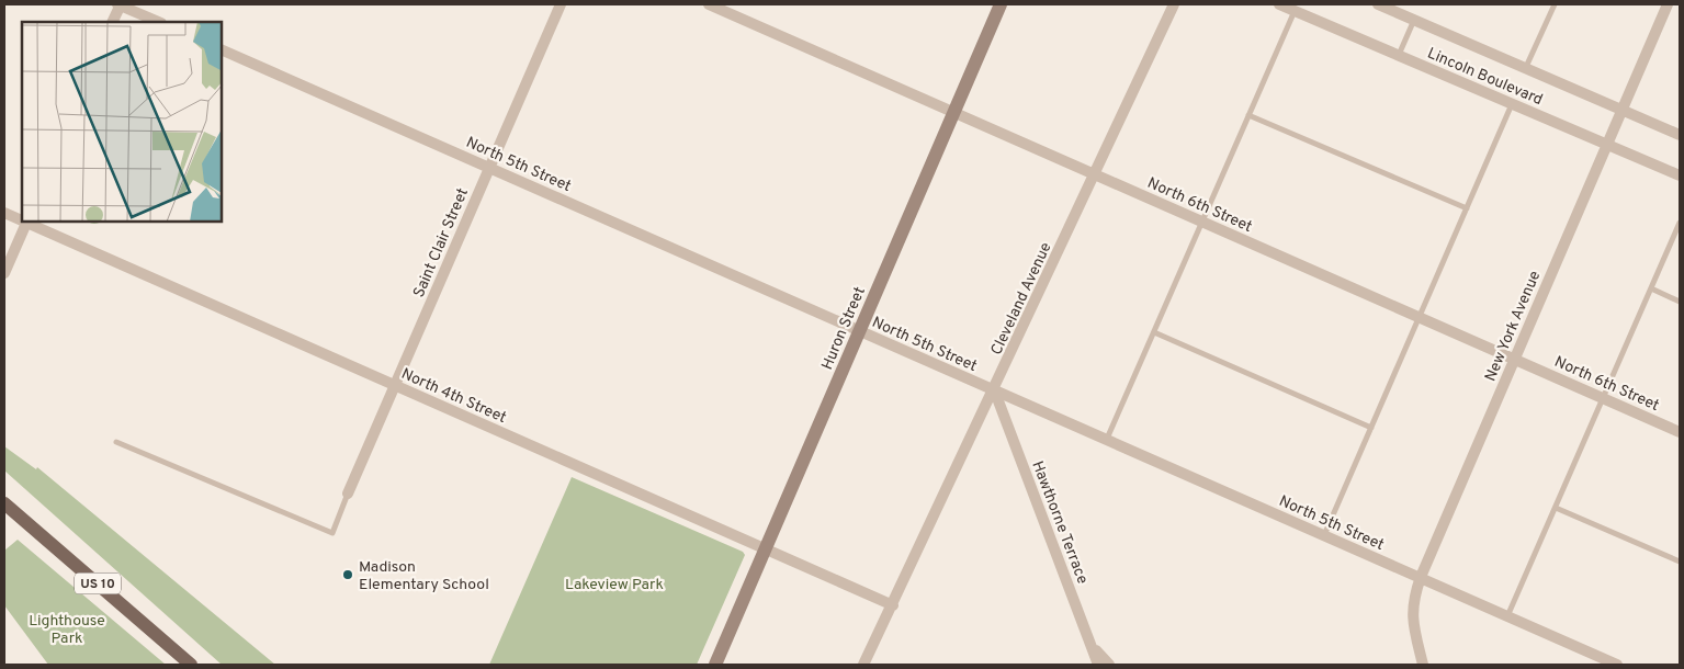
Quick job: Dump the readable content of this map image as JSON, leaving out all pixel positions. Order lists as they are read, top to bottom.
{
  "streets": {
    "main road": ["US 10"],
    "street": [
      "Lincoln Boulevard",
      "North 5th Street",
      "North 6th Street",
      "Saint Clair Street",
      "Cleveland Avenue",
      "New York Avenue",
      "Huron Street",
      "North 4th Street",
      "Hawthorne Terrace"
    ]
  },
  "crossings": [
    ["Lincoln Boulevard", "New York Avenue"],
    ["North 5th Street", "Saint Clair Street"],
    ["North 5th Street", "Cleveland Avenue"],
    ["North 5th Street", "New York Avenue"],
    ["North 5th Street", "Huron Street"],
    ["North 5th Street", "Hawthorne Terrace"],
    ["North 6th Street", "Cleveland Avenue"],
    ["North 6th Street", "New York Avenue"],
    ["North 6th Street", "Huron Street"],
    ["Saint Clair Street", "North 4th Street"],
    ["Cleveland Avenue", "North 4th Street"],
    ["Cleveland Avenue", "Hawthorne Terrace"],
    ["Huron Street", "North 4th Street"]
  ],
  "parks": ["Lakeview Park", "Lighthouse Park"],
  "places": ["Madison Elementary School"]
}
